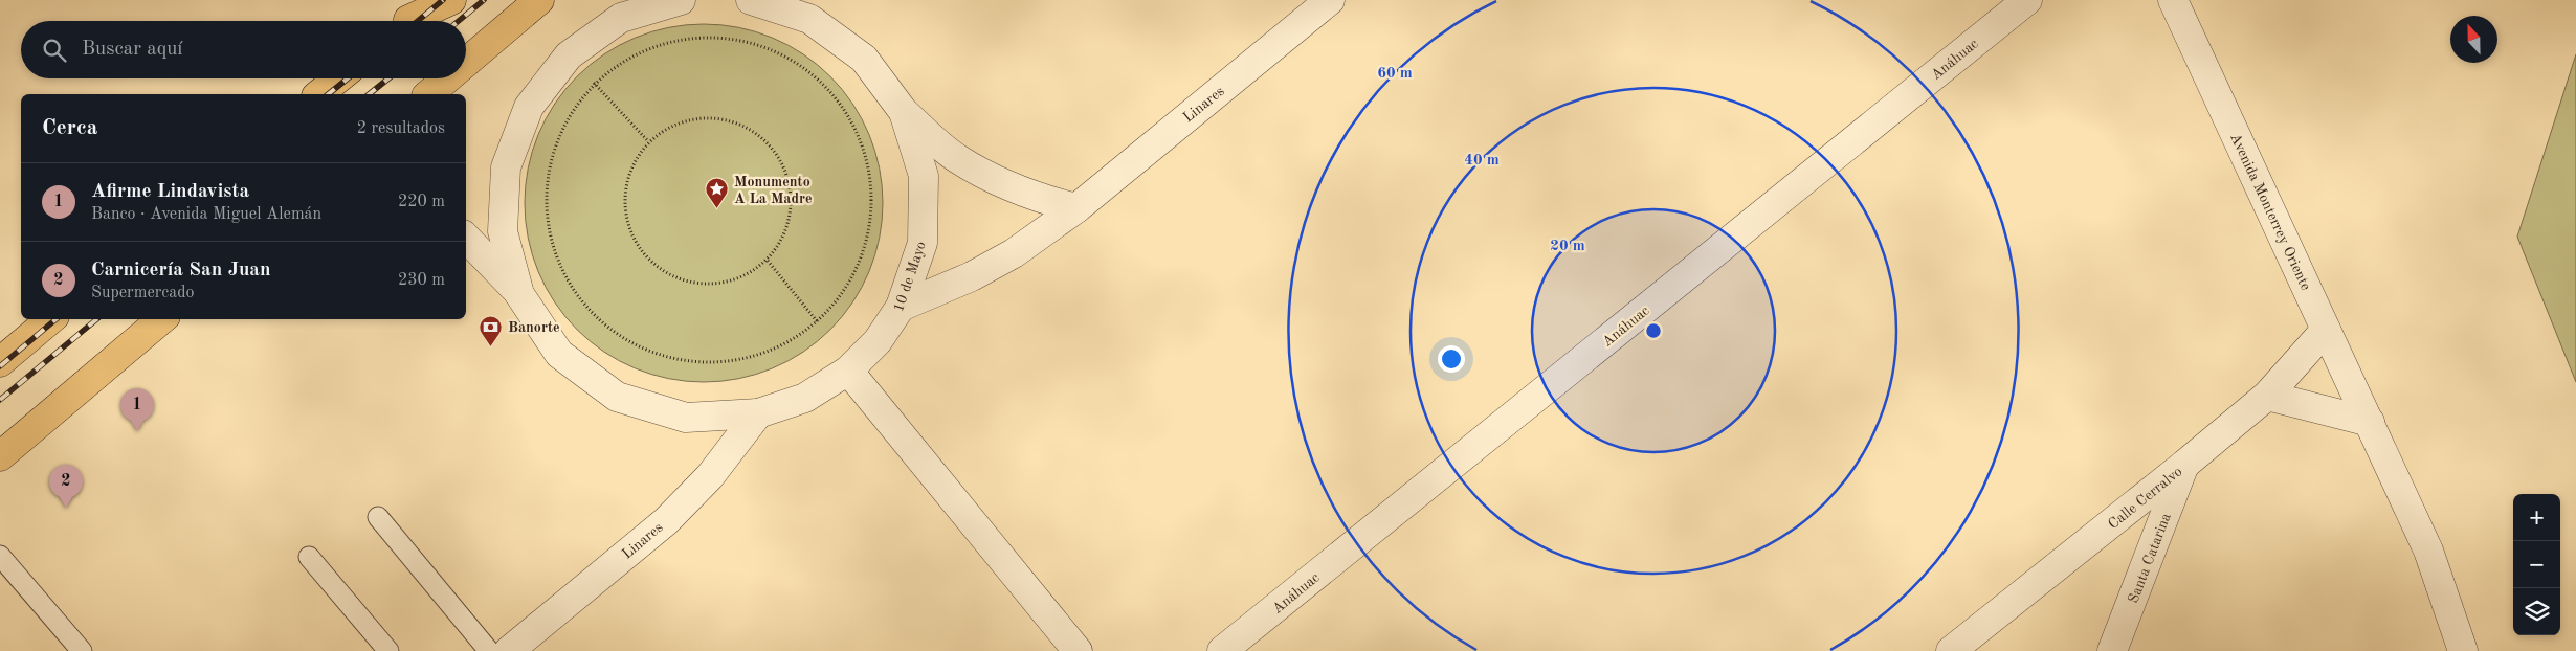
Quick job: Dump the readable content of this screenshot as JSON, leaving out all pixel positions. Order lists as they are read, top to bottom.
{
  "streets": {
    "street": [
      "Anáhuac",
      "Linares",
      "Avenida Monterrey Oriente",
      "10 de Mayo",
      "Calle Cerralvo",
      "Santa Catarina"
    ]
  },
  "crossings": [
    ["Linares", "10 de Mayo"],
    ["Avenida Monterrey Oriente", "Calle Cerralvo"],
    ["Calle Cerralvo", "Santa Catarina"]
  ],
  "places": {
    "place": ["Monumento A La Madre"],
    "bank": ["Banorte"]
  },
  "north": "top",
  "page": {
    "search": "Buscar aquí",
    "heading": ["Cerca", "2 resultados"],
    "list": [
      {
        "mark": "1",
        "name": "Afirme Lindavista",
        "note": "Banco · Avenida Miguel Alemán",
        "value": "220 m"
      },
      {
        "mark": "2",
        "name": "Carnicería San Juan",
        "note": "Supermercado",
        "value": "230 m"
      }
    ],
    "pins": ["1", "2"],
    "map_buttons": ["+", "−"]
  },
  "rings": ["60 m", "40 m", "20 m"]
}
